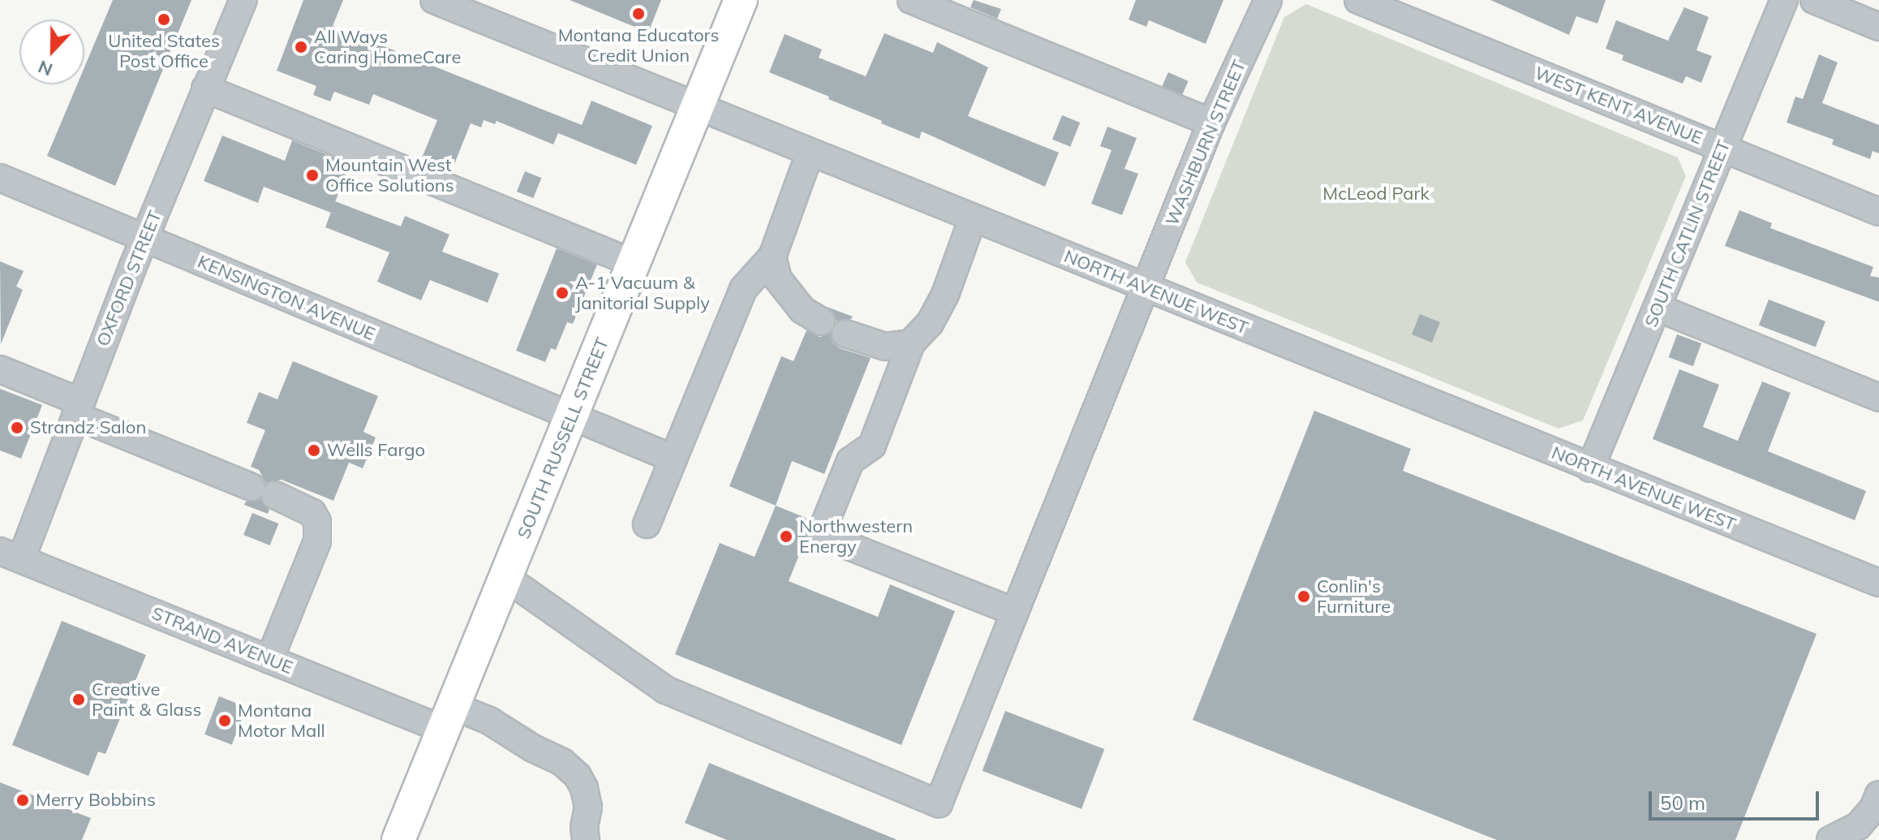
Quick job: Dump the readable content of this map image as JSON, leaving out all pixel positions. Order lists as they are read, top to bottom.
{
  "streets": {
    "main road": ["SOUTH RUSSELL STREET"],
    "street": [
      "WEST KENT AVENUE",
      "WASHBURN STREET",
      "SOUTH CATLIN STREET",
      "OXFORD STREET",
      "NORTH AVENUE WEST",
      "KENSINGTON AVENUE",
      "STRAND AVENUE"
    ]
  },
  "crossings": [
    ["WEST KENT AVENUE", "SOUTH CATLIN STREET"],
    ["WASHBURN STREET", "NORTH AVENUE WEST"],
    ["WASHBURN STREET", "SOUTH RUSSELL STREET"],
    ["SOUTH CATLIN STREET", "NORTH AVENUE WEST"],
    ["OXFORD STREET", "KENSINGTON AVENUE"],
    ["OXFORD STREET", "STRAND AVENUE"],
    ["NORTH AVENUE WEST", "SOUTH RUSSELL STREET"],
    ["KENSINGTON AVENUE", "SOUTH RUSSELL STREET"],
    ["SOUTH RUSSELL STREET", "STRAND AVENUE"]
  ],
  "parks": ["McLeod Park"],
  "places": [
    "Montana Educators Credit Union",
    "United States Post Office",
    "All Ways Caring HomeCare",
    "Mountain West Office Solutions",
    "A-1 Vacuum & Janitorial Supply",
    "Strandz Salon",
    "Wells Fargo",
    "Northwestern Energy",
    "Conlin's Furniture",
    "Creative Paint & Glass",
    "Montana Motor Mall",
    "Merry Bobbins"
  ],
  "scale_bar": "50 m",
  "north": "bottom"
}
